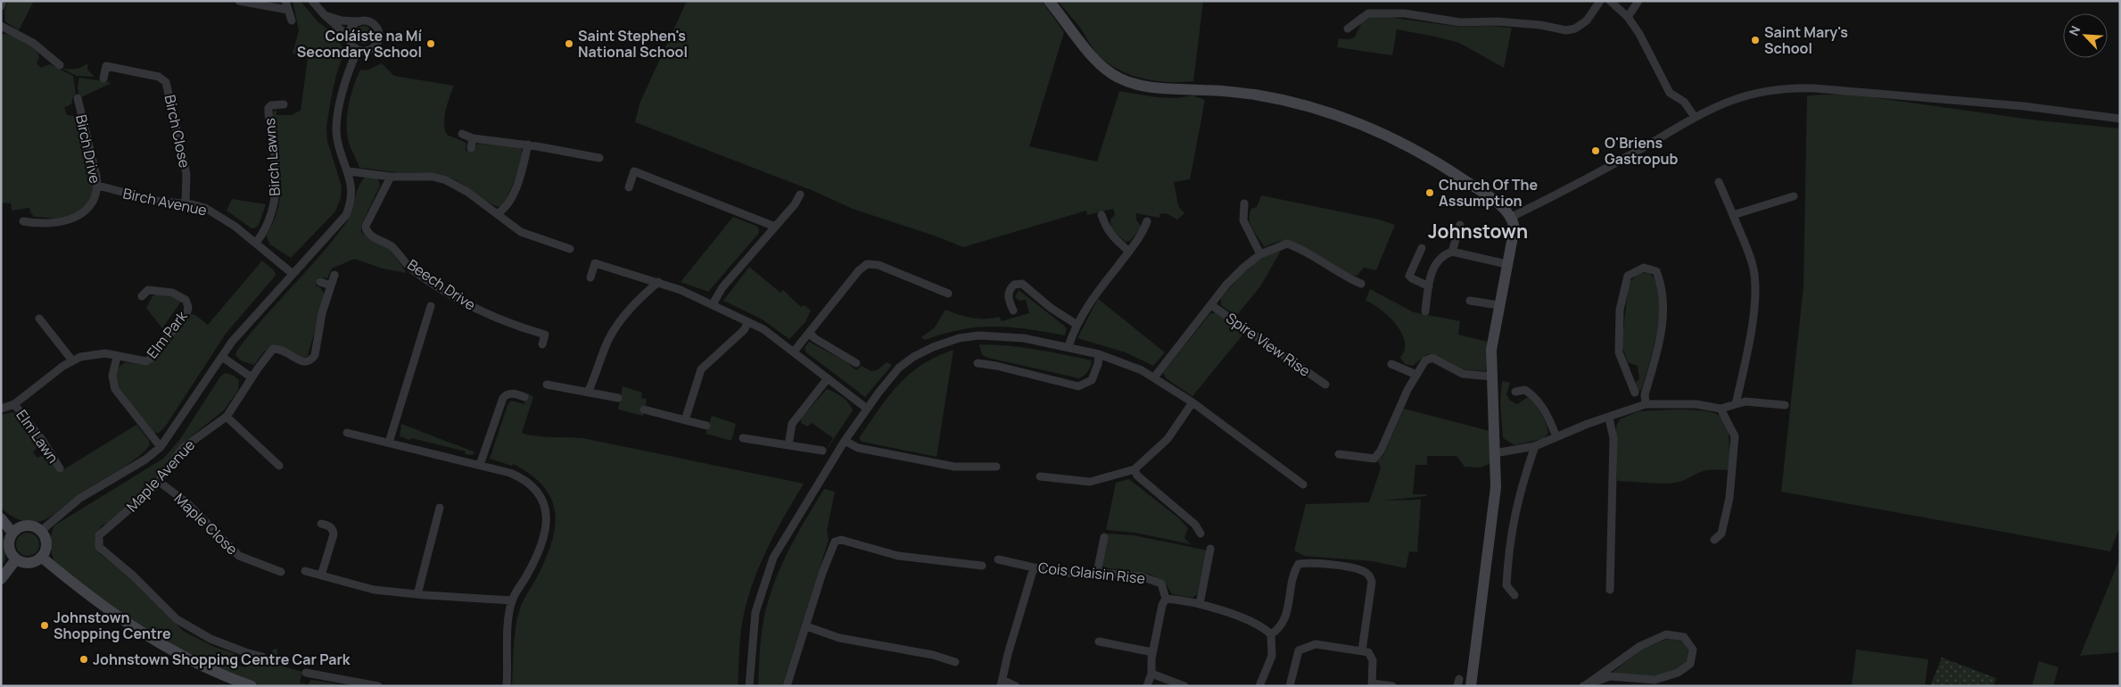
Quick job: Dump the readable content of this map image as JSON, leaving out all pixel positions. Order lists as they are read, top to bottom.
{
  "streets": {
    "street": [
      "Birch Close",
      "Birch Drive",
      "Birch Lawns",
      "Birch Avenue",
      "Beech Drive",
      "Elm Park",
      "Spire View Rise",
      "Elm Lawn",
      "Maple Avenue",
      "Maple Close",
      "Cois Glaisin Rise"
    ]
  },
  "crossings": [
    ["Birch Close", "Birch Avenue"],
    ["Birch Drive", "Birch Avenue"],
    ["Birch Lawns", "Birch Avenue"],
    ["Elm Park", "Elm Lawn"],
    ["Maple Avenue", "Maple Close"]
  ],
  "districts": ["Johnstown"],
  "places": [
    "Saint Mary's School",
    "Coláiste na Mí Secondary School",
    "Saint Stephen's National School",
    "O'Briens Gastropub",
    "Church Of The Assumption",
    "Johnstown Shopping Centre",
    "Johnstown Shopping Centre Car Park"
  ],
  "north": "top left"
}
